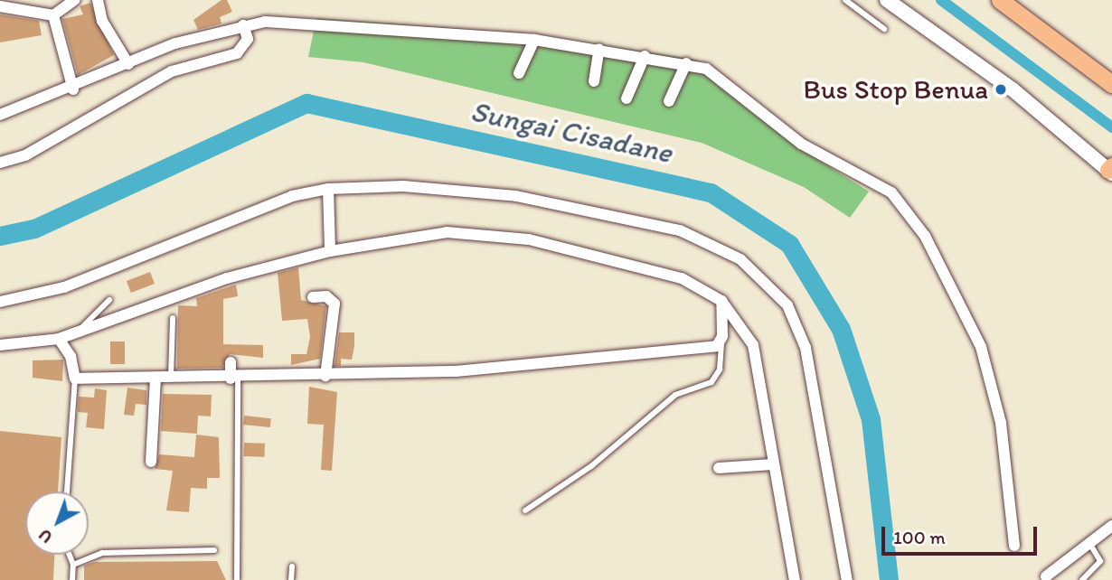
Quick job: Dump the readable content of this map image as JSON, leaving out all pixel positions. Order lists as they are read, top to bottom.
{
  "water": ["Sungai Cisadane"],
  "places": ["Bus Stop Benua"],
  "scale_bar": "100 m",
  "north": "bottom left"
}
